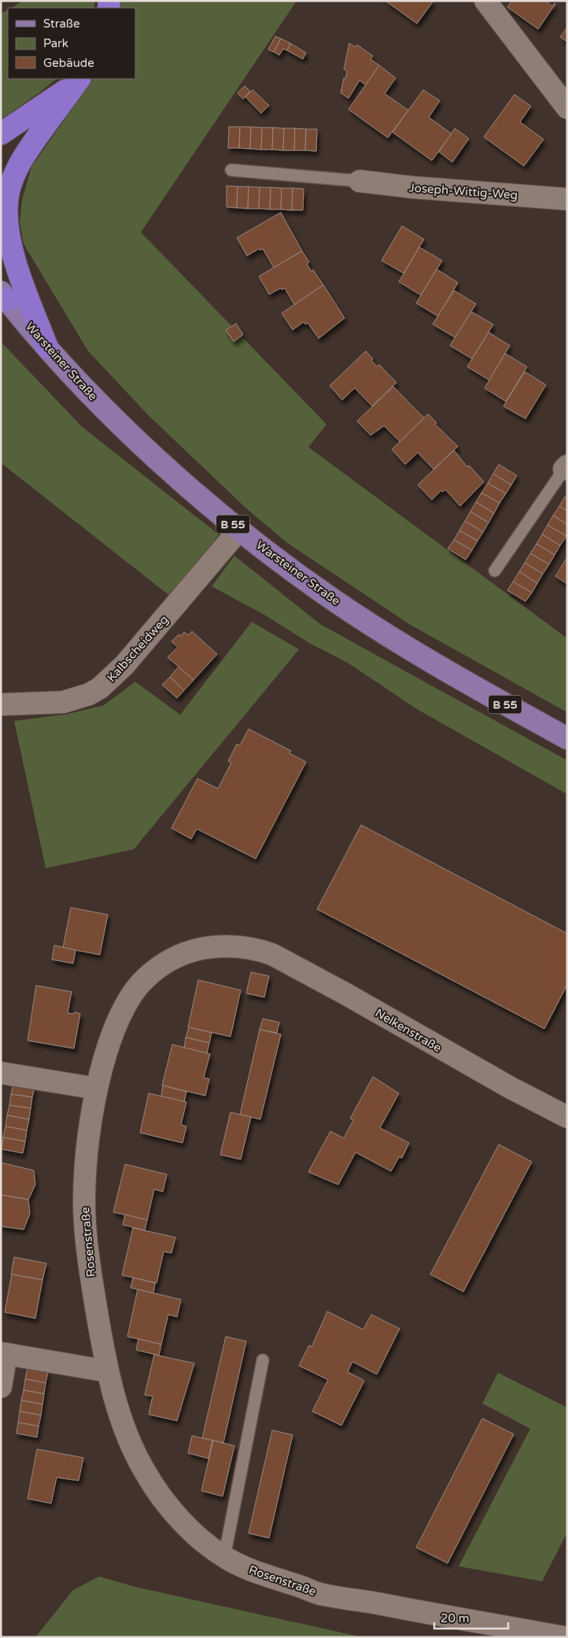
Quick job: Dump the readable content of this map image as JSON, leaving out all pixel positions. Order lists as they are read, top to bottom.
{
  "streets": {
    "main road": ["Warsteiner Straße", "B 55"],
    "street": [
      "Joseph-Wittig-Weg",
      "Kalbscheidweg",
      "Nelkenstraße",
      "Rosenstraße"
    ]
  },
  "crossings": [
    ["Warsteiner Straße", "Kalbscheidweg"],
    ["Nelkenstraße", "Rosenstraße"]
  ],
  "legend": ["Straße", "Park", "Gebäude"],
  "scale_bar": "20 m"
}
